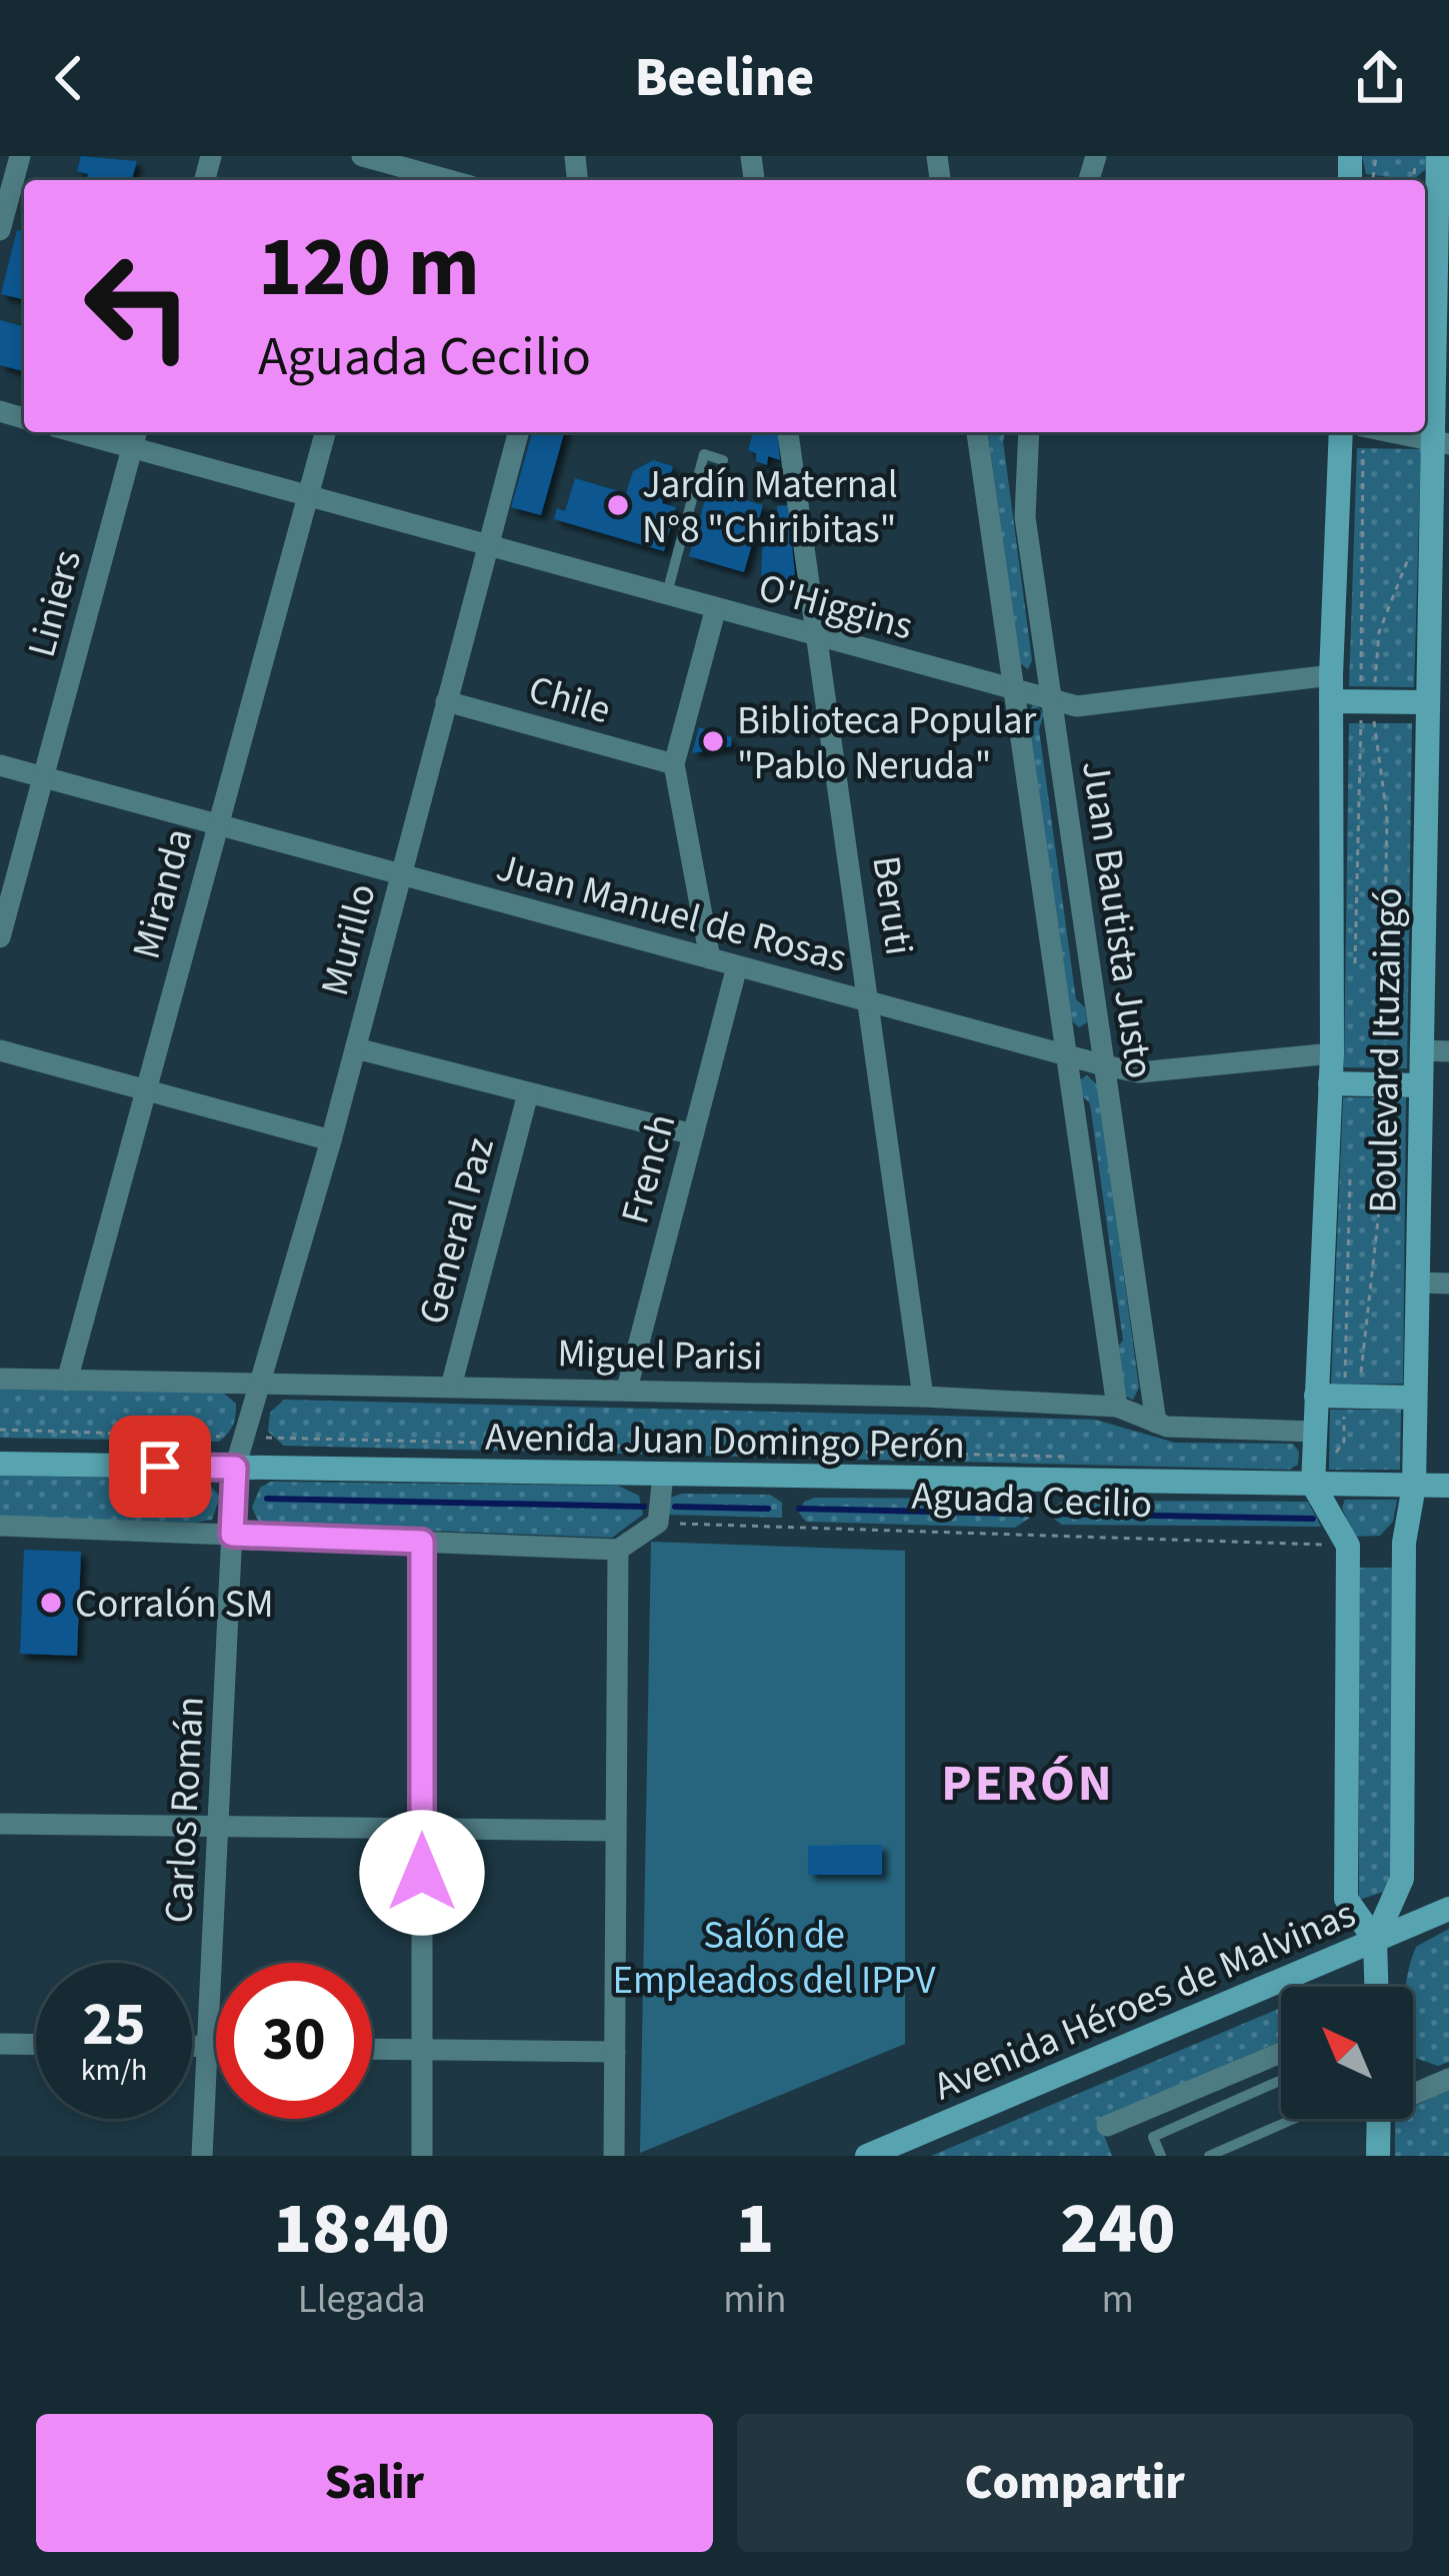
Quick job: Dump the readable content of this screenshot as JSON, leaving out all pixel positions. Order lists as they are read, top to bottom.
{
  "streets": {
    "main road": ["Boulevard Ituzaingó", "Avenida Juan Domingo Perón", "Avenida Héroes de Malvinas"],
    "street": [
      "Liniers",
      "O'Higgins",
      "Chile",
      "Miranda",
      "Beruti",
      "Juan Manuel de Rosas",
      "Juan Bautista Justo",
      "Murillo",
      "French",
      "General Paz",
      "Miguel Parisi",
      "Carlos Román"
    ],
    "path": ["Aguada Cecilio"]
  },
  "crossings": [
    ["Liniers", "O'Higgins"],
    ["Liniers", "Juan Manuel de Rosas"],
    ["O'Higgins", "Miranda"],
    ["O'Higgins", "Beruti"],
    ["O'Higgins", "Juan Bautista Justo"],
    ["O'Higgins", "Murillo"],
    ["O'Higgins", "Boulevard Ituzaingó"],
    ["Chile", "Murillo"],
    ["Miranda", "Juan Manuel de Rosas"],
    ["Miranda", "Miguel Parisi"],
    ["Beruti", "Juan Manuel de Rosas"],
    ["Beruti", "Miguel Parisi"],
    ["Juan Manuel de Rosas", "Juan Bautista Justo"],
    ["Juan Manuel de Rosas", "Murillo"],
    ["Juan Manuel de Rosas", "Boulevard Ituzaingó"],
    ["Juan Manuel de Rosas", "French"],
    ["Juan Bautista Justo", "Miguel Parisi"],
    ["Murillo", "Miguel Parisi"],
    ["Murillo", "Avenida Juan Domingo Perón"],
    ["Murillo", "Carlos Román"],
    ["Boulevard Ituzaingó", "Miguel Parisi"],
    ["Boulevard Ituzaingó", "Avenida Juan Domingo Perón"],
    ["Boulevard Ituzaingó", "Aguada Cecilio"],
    ["Boulevard Ituzaingó", "Avenida Héroes de Malvinas"],
    ["French", "Miguel Parisi"],
    ["General Paz", "Miguel Parisi"],
    ["Avenida Juan Domingo Perón", "Carlos Román"]
  ],
  "districts": ["PERÓN"],
  "parks": ["Salón de Empleados del IPPV"],
  "places": ["Jardín Maternal N°8 \"Chiribitas\"", "Biblioteca Popular \"Pablo Neruda\"", "Corralón SM"],
  "north": "top left",
  "page": {
    "header": "Beeline",
    "turn": ["120 m", "Aguada Cecilio"],
    "speed": "25 km/h",
    "limit": "30",
    "eta": [
      "18:40",
      "Llegada",
      "1",
      "min",
      "240",
      "m"
    ],
    "buttons": ["Salir", "Compartir"]
  }
}
